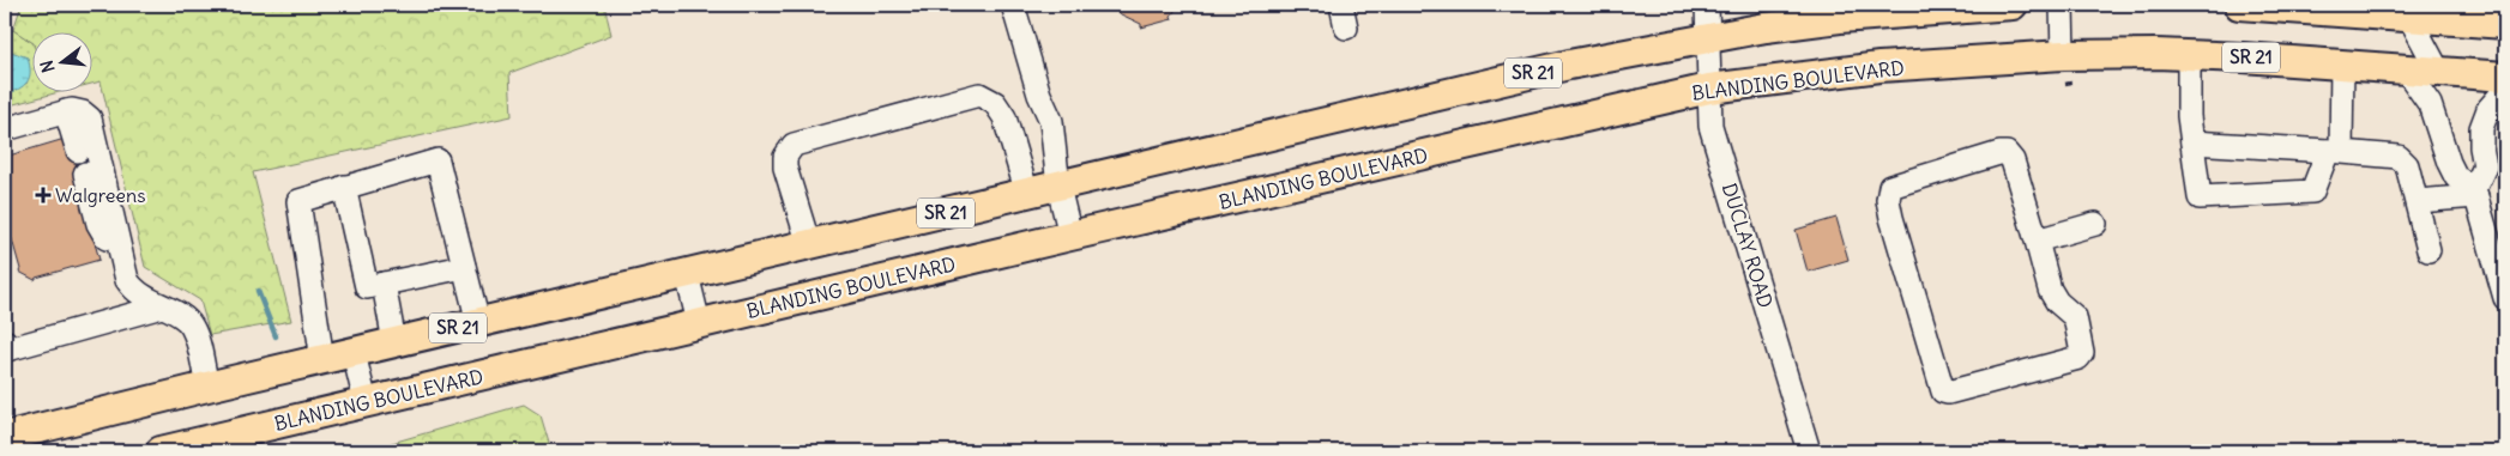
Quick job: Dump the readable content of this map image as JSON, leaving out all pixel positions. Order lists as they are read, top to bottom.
{
  "streets": {
    "main road": ["SR 21", "BLANDING BOULEVARD"],
    "street": ["DUCLAY ROAD"]
  },
  "crossings": [
    ["SR 21", "DUCLAY ROAD"],
    ["BLANDING BOULEVARD", "DUCLAY ROAD"]
  ],
  "places": {
    "health": ["Walgreens"]
  },
  "north": "left"
}
